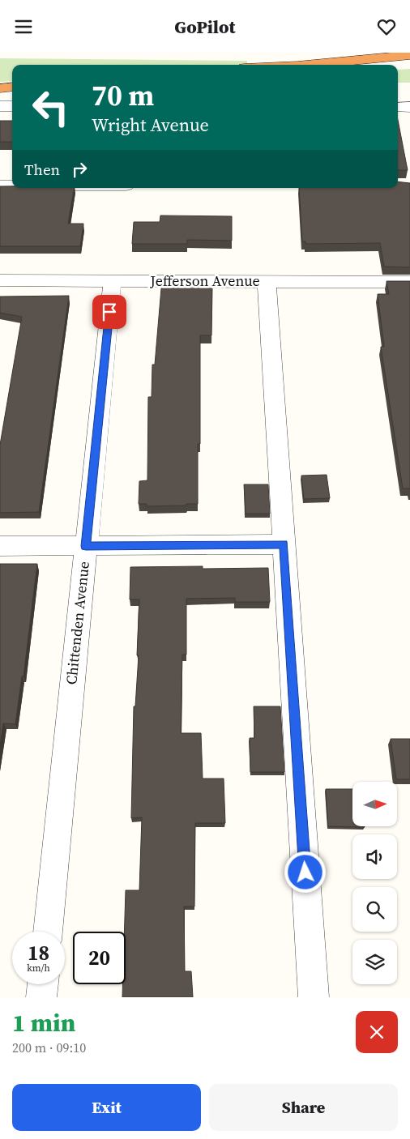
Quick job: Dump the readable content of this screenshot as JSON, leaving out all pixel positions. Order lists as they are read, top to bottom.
{
  "streets": {
    "street": ["Jefferson Avenue", "Chittenden Avenue"]
  },
  "crossings": [
    ["Jefferson Avenue", "Chittenden Avenue"]
  ],
  "north": "right",
  "page": {
    "header": "GoPilot",
    "turn": ["70 m", "Wright Avenue"],
    "then": "Then",
    "speed": "18 km/h",
    "limit": "20",
    "heading": ["1 min", "200 m · 09:10"],
    "buttons": ["Exit", "Share"]
  }
}
